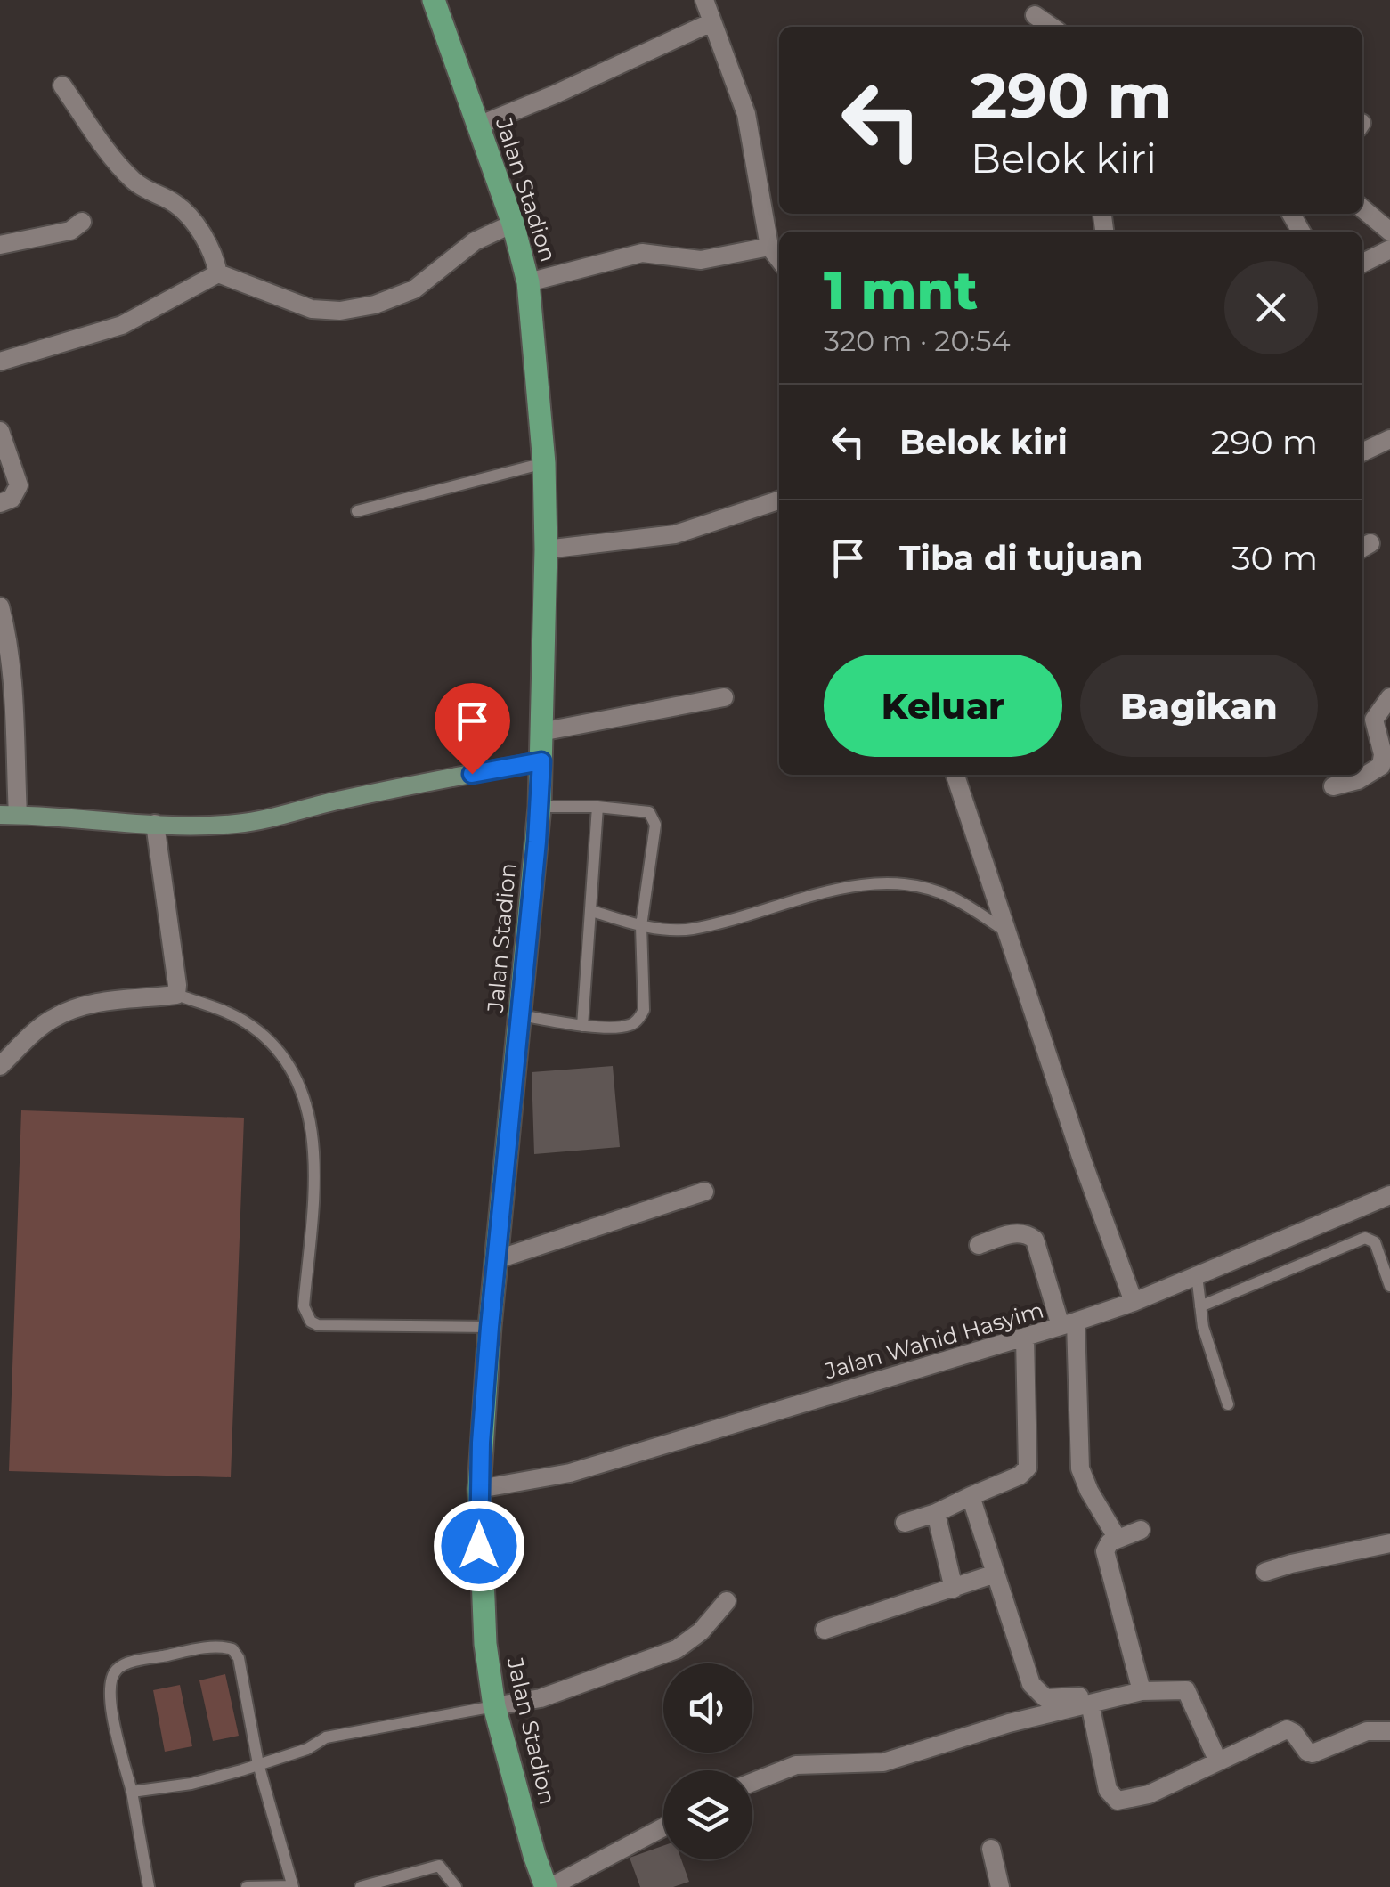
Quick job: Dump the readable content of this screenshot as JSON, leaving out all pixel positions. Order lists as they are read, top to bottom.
{
  "streets": {
    "main road": ["Jalan Stadion"],
    "street": ["Jalan Wahid Hasyim"]
  },
  "crossings": [
    ["Jalan Stadion", "Jalan Wahid Hasyim"]
  ],
  "page": {
    "turn": ["290 m", "Belok kiri"],
    "heading": ["1 mnt", "320 m · 20:54"],
    "list": [
      {
        "name": "Belok kiri",
        "value": "290 m"
      },
      {
        "name": "Tiba di tujuan",
        "value": "30 m"
      }
    ],
    "buttons": ["Keluar", "Bagikan"]
  }
}
